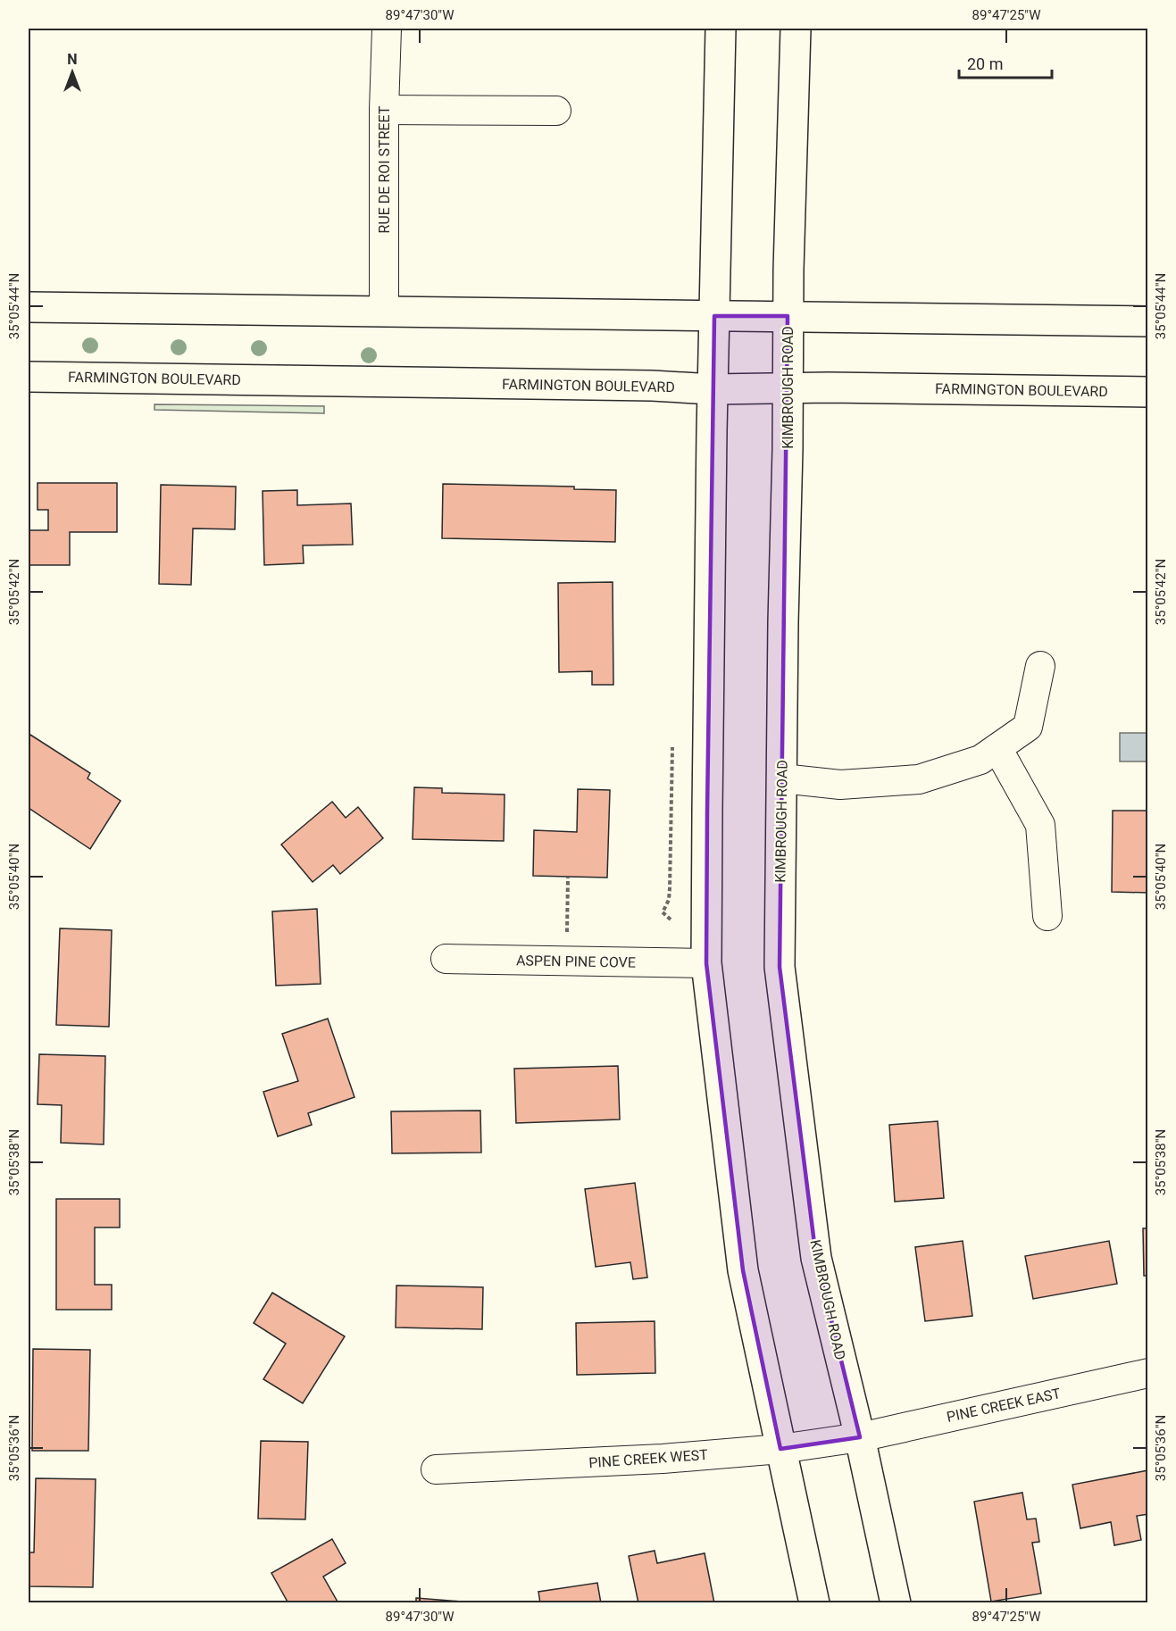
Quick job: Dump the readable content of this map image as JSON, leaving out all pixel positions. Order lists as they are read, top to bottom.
{
  "streets": {
    "street": [
      "RUE DE ROI STREET",
      "FARMINGTON BOULEVARD",
      "KIMBROUGH ROAD",
      "ASPEN PINE COVE",
      "PINE CREEK EAST",
      "PINE CREEK WEST"
    ]
  },
  "crossings": [
    ["FARMINGTON BOULEVARD", "KIMBROUGH ROAD"],
    ["KIMBROUGH ROAD", "PINE CREEK EAST"],
    ["KIMBROUGH ROAD", "PINE CREEK WEST"],
    ["PINE CREEK EAST", "PINE CREEK WEST"]
  ],
  "scale_bar": "20 m",
  "north": "top",
  "coordinates": [
    "89°47'30\"W",
    "89°47'25\"W",
    "35°05'44\"N",
    "35°05'42\"N",
    "35°05'40\"N",
    "35°05'38\"N",
    "35°05'36\"N"
  ]
}
